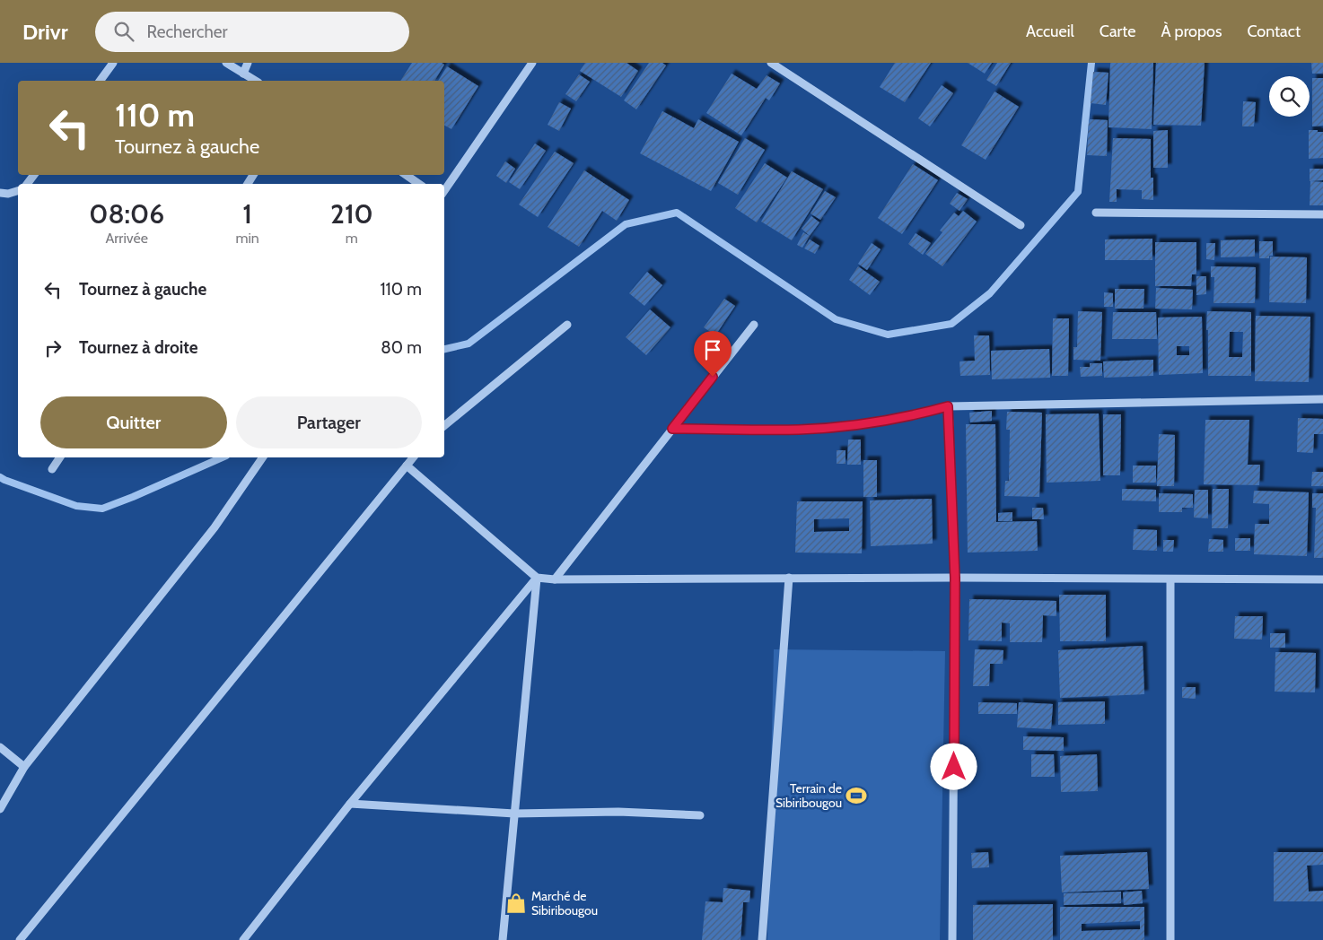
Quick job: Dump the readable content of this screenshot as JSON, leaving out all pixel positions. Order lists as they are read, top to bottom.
{
  "places": {
    "sports": ["Terrain de Sibiribougou"],
    "shop": ["Marché de Sibiribougou"]
  },
  "page": {
    "header": "Drivr",
    "search": "Rechercher",
    "nav": [
      "Accueil",
      "Carte",
      "À propos",
      "Contact"
    ],
    "turn": ["110 m", "Tournez à gauche"],
    "eta": [
      "08:06",
      "Arrivée",
      "1",
      "min",
      "210",
      "m"
    ],
    "list": [
      {
        "name": "Tournez à gauche",
        "value": "110 m"
      },
      {
        "name": "Tournez à droite",
        "value": "80 m"
      }
    ],
    "buttons": ["Quitter", "Partager"]
  }
}
